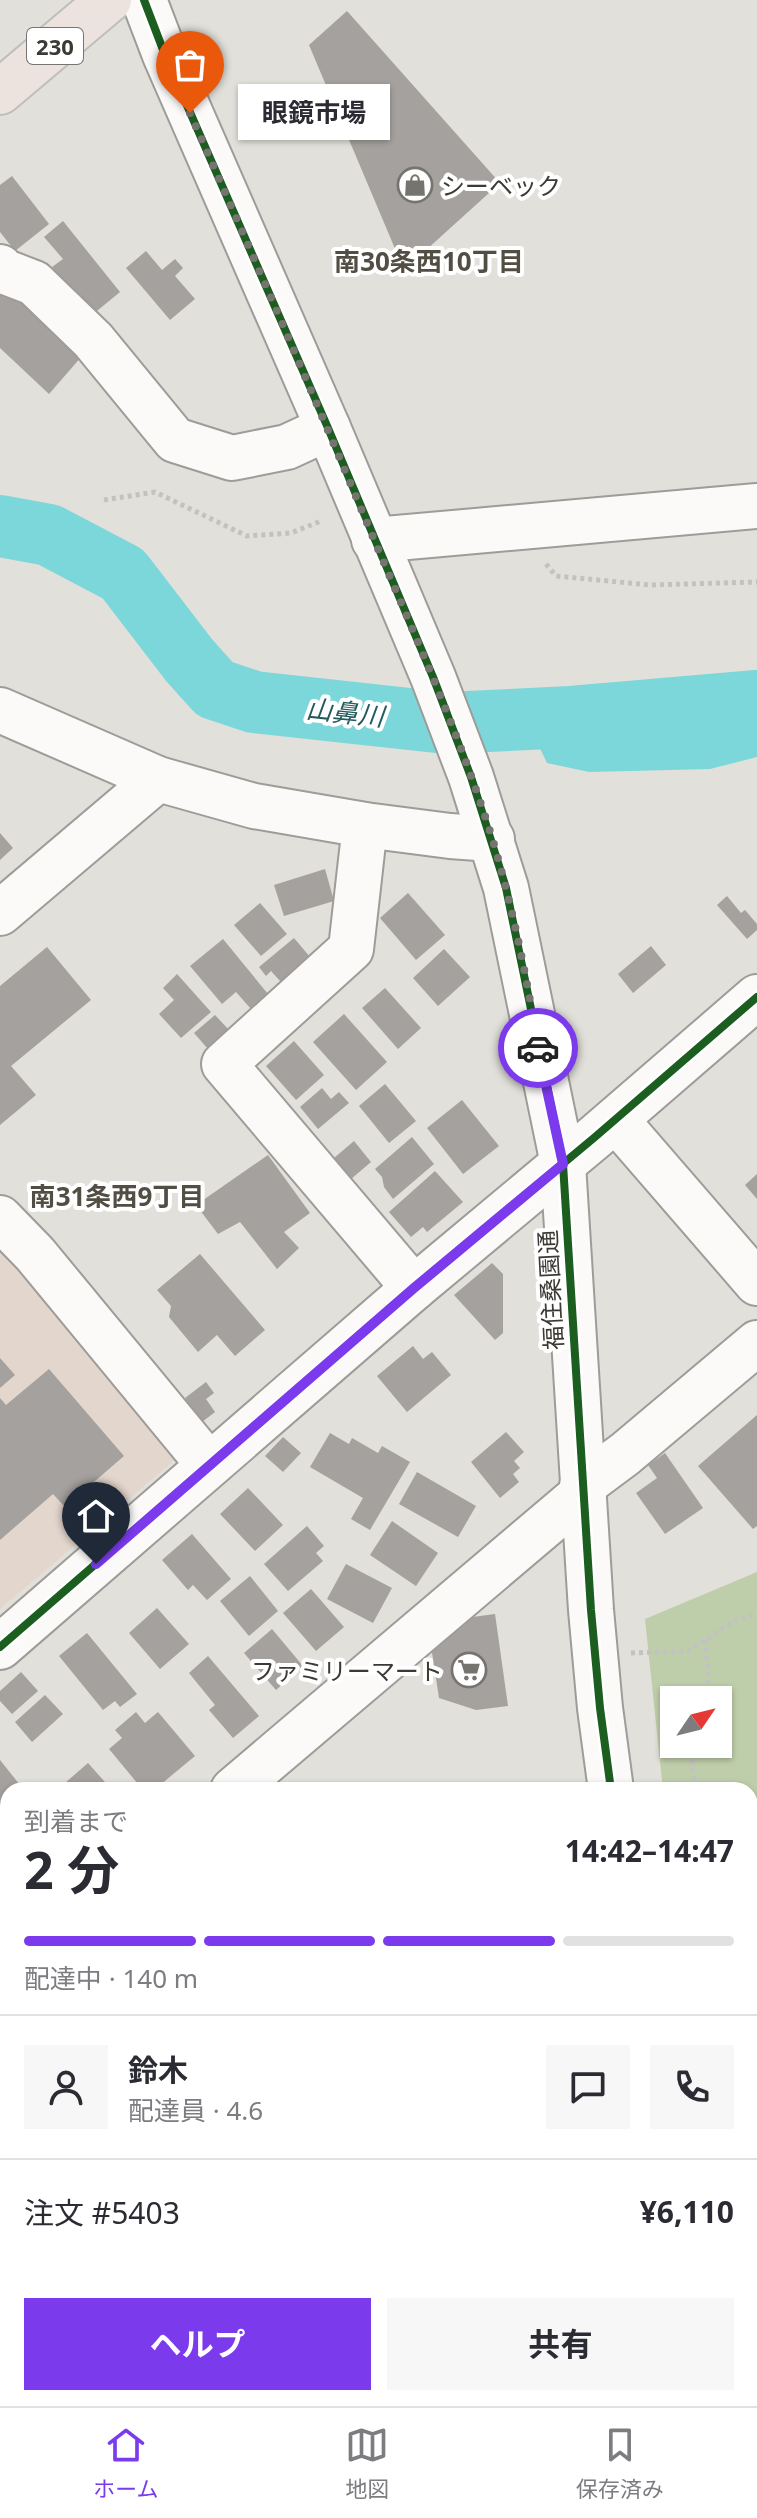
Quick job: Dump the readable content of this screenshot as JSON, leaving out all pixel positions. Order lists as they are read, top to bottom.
{
  "streets": {
    "highway": ["230"],
    "street": ["福住桑園通"]
  },
  "districts": ["南30条西10丁目", "南31条西9丁目"],
  "water": ["山鼻川"],
  "places": {
    "other": ["眼鏡市場"],
    "shop": ["シーベック"],
    "supermarket": ["ファミリーマート"]
  },
  "north": "top right",
  "page": {
    "bubble": "眼鏡市場",
    "heading": ["2 分", "到着まで", "14:42–14:47"],
    "panel": [
      "鈴木",
      "配達員 · 4.6",
      "注文 #5403",
      "¥6,110"
    ],
    "bar": "配達中 · 140 m",
    "buttons": ["ヘルプ", "共有"],
    "tabs": ["ホーム", "地図", "保存済み"]
  }
}
